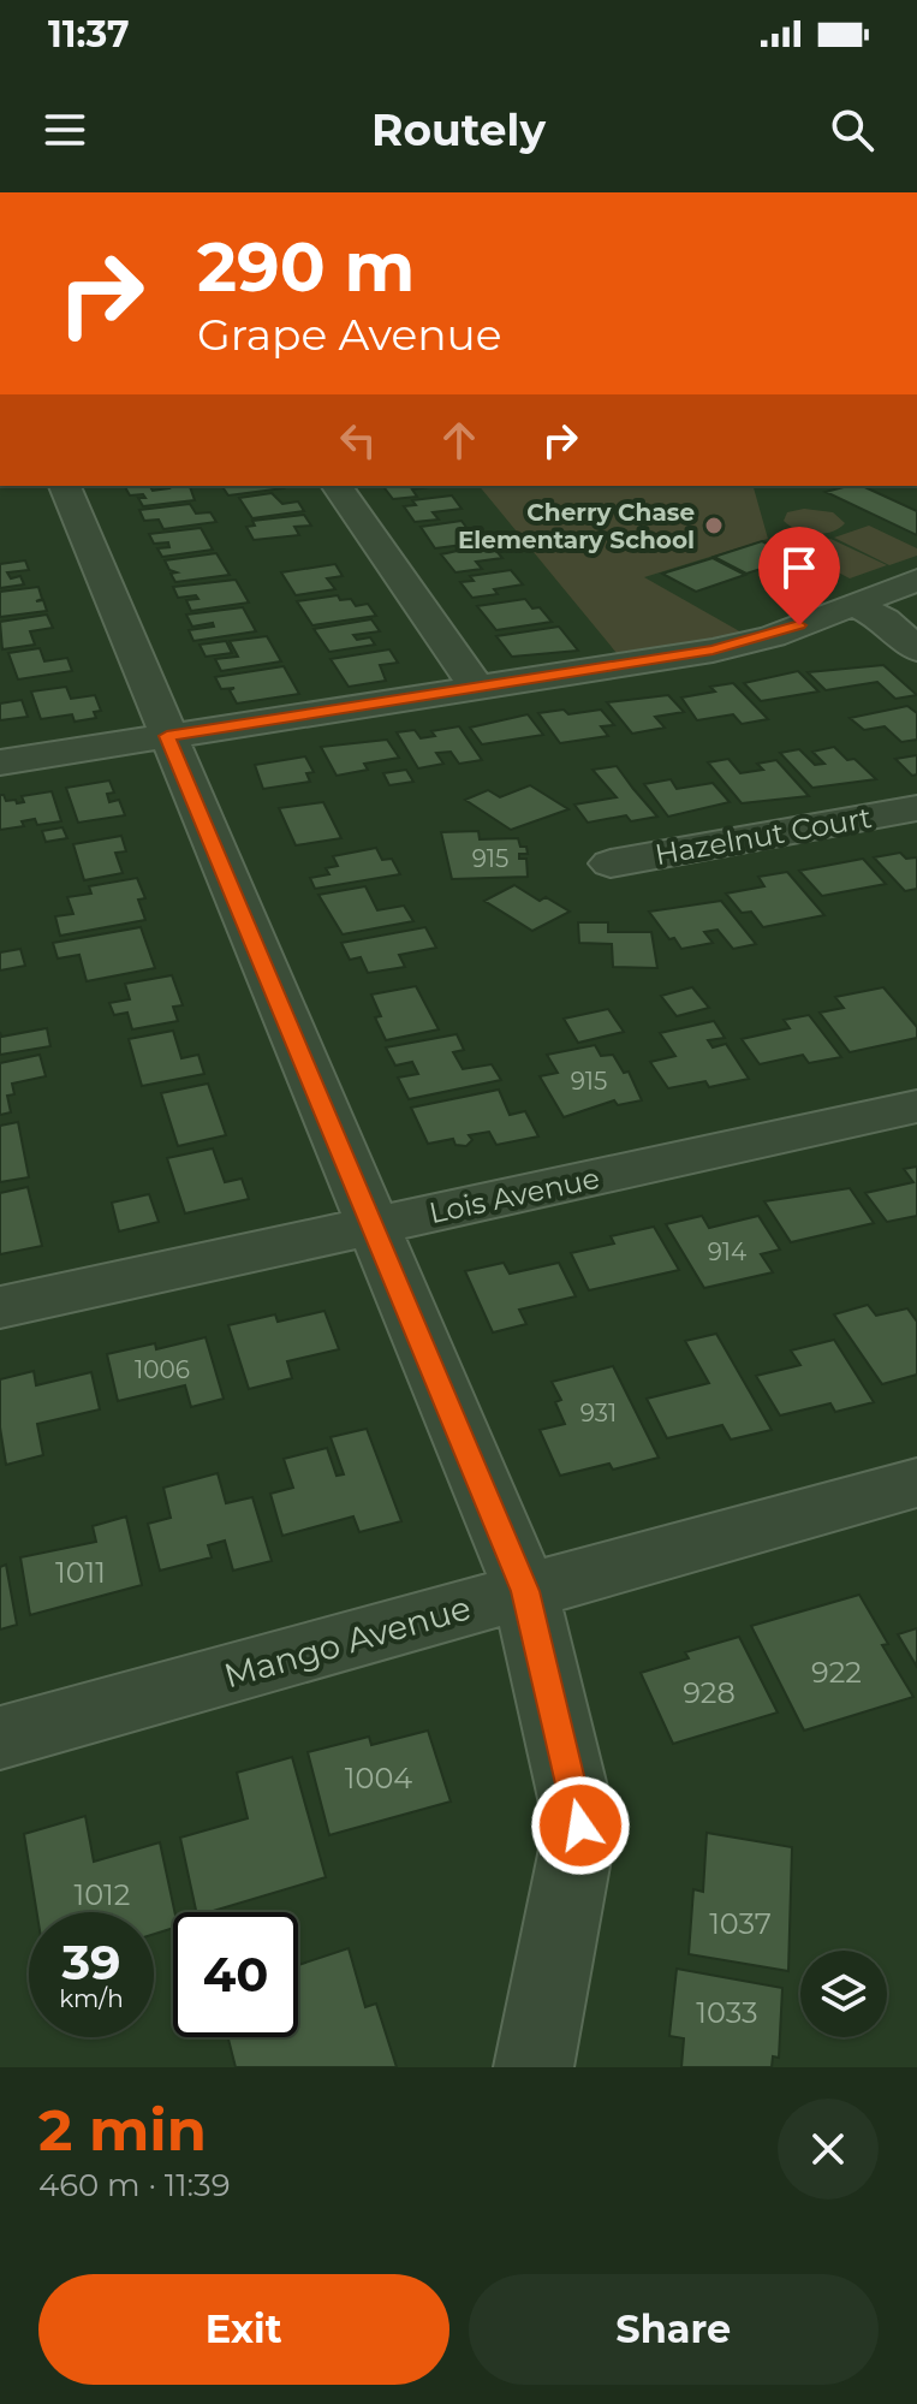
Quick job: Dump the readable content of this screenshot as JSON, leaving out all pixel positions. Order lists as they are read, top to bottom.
{
  "streets": {
    "street": ["Hazelnut Court", "Lois Avenue", "Mango Avenue"]
  },
  "places": ["Cherry Chase Elementary School"],
  "house_numbers": [
    "915",
    "915",
    "914",
    "1006",
    "931",
    "1011",
    "922",
    "928",
    "1004",
    "1012",
    "1037",
    "1033"
  ],
  "page": {
    "status": "11:37",
    "header": "Routely",
    "turn": ["290 m", "Grape Avenue"],
    "speed": "39 km/h",
    "limit": "40",
    "heading": ["2 min", "460 m · 11:39"],
    "buttons": ["Exit", "Share"]
  }
}
